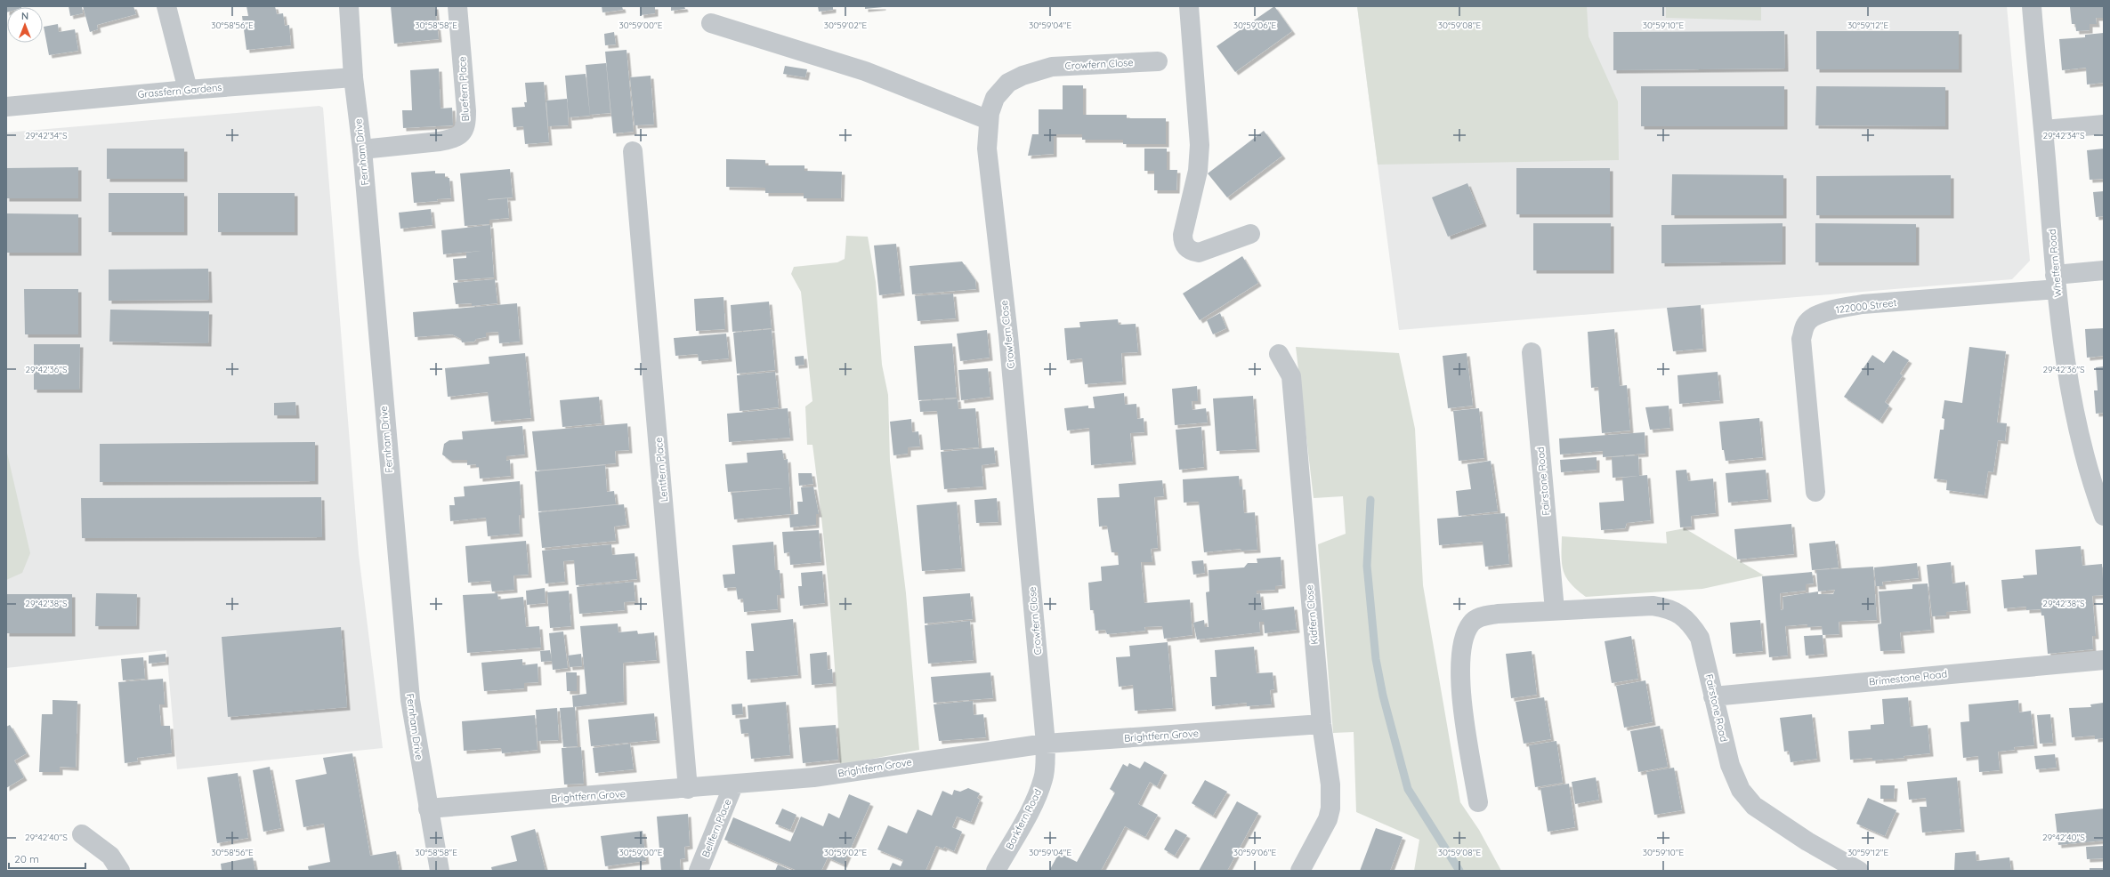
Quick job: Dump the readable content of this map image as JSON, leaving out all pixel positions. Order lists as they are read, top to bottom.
{
  "streets": {
    "street": [
      "Crowfern Close",
      "Bluefern Place",
      "Grassfern Gardens",
      "Fernham Drive",
      "Whetfern Road",
      "122000 Street",
      "Lentfern Place",
      "Fairstone Road",
      "Kidfern Close",
      "Brimestone Road",
      "Brightfern Grove",
      "Barkfern Road",
      "Bellfern Place"
    ]
  },
  "crossings": [
    ["Crowfern Close", "Brightfern Grove"],
    ["Crowfern Close", "Barkfern Road"],
    ["Bluefern Place", "Fernham Drive"],
    ["Grassfern Gardens", "Fernham Drive"],
    ["Fernham Drive", "Brightfern Grove"],
    ["Whetfern Road", "122000 Street"],
    ["Lentfern Place", "Brightfern Grove"],
    ["Fairstone Road", "Brimestone Road"],
    ["Kidfern Close", "Brightfern Grove"],
    ["Brightfern Grove", "Barkfern Road"],
    ["Brightfern Grove", "Bellfern Place"]
  ],
  "scale_bar": "20 m",
  "north": "top",
  "coordinates": [
    "30°58'56\"E",
    "30°58'58\"E",
    "30°59'00\"E",
    "30°59'02\"E",
    "30°59'04\"E",
    "30°59'06\"E",
    "30°59'08\"E",
    "30°59'10\"E",
    "30°59'12\"E",
    "29°42'34\"S",
    "29°42'36\"S",
    "29°42'38\"S",
    "29°42'40\"S"
  ]
}
